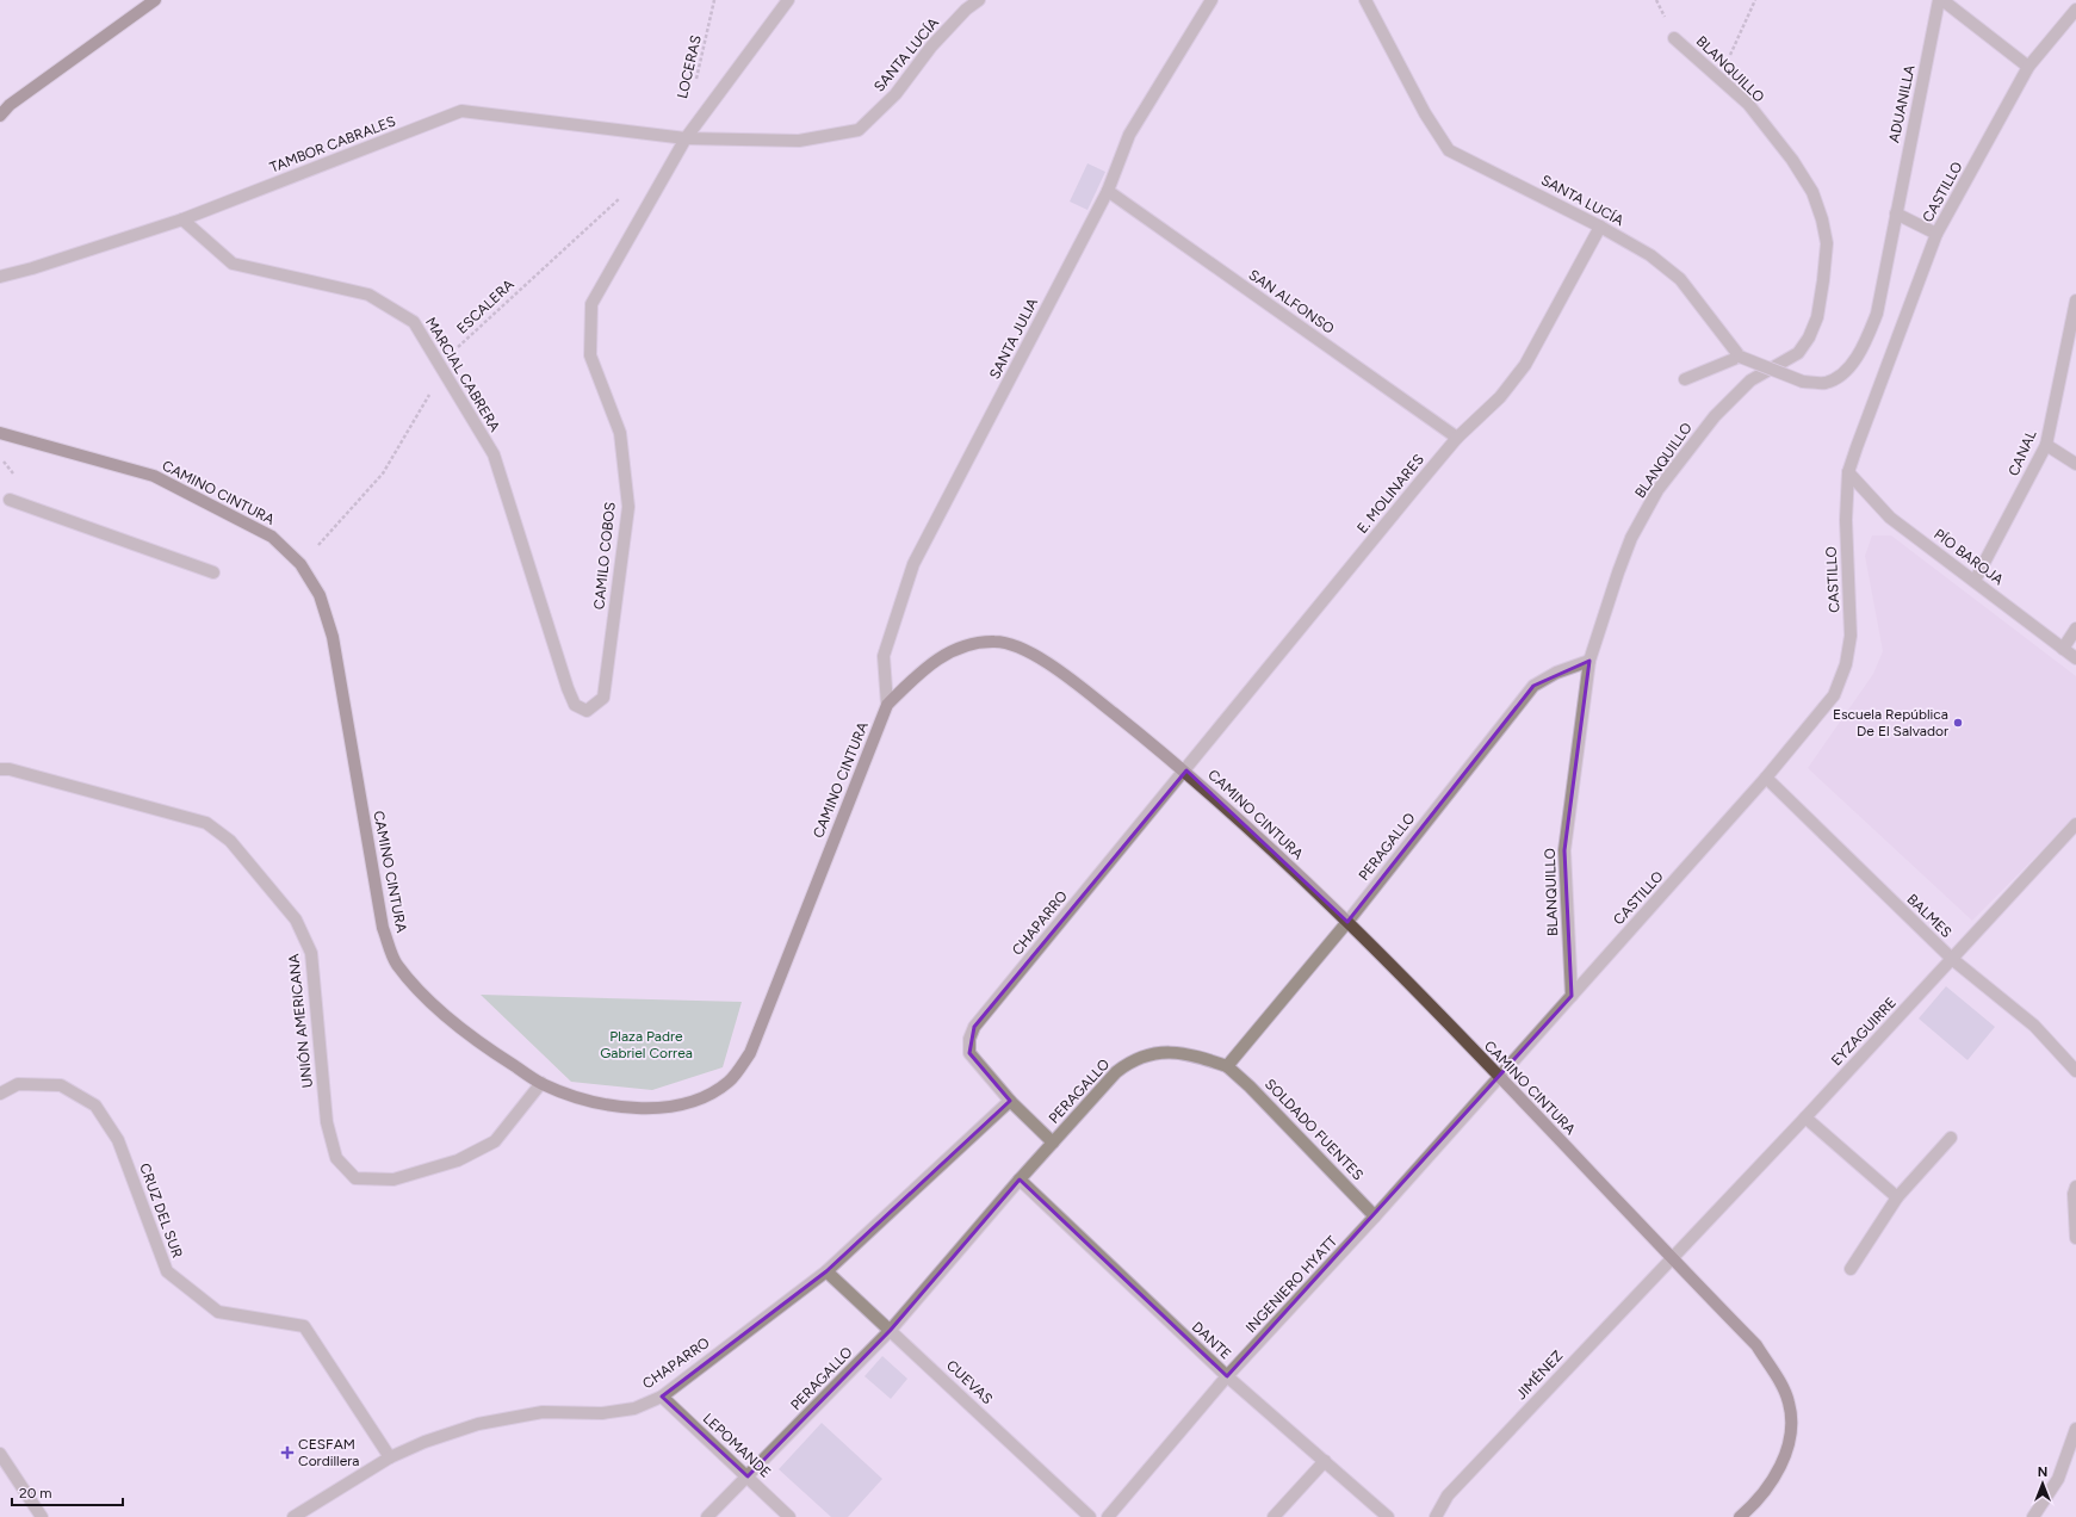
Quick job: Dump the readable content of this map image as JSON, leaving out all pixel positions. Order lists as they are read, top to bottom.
{
  "streets": {
    "main road": ["CAMINO CINTURA"],
    "street": [
      "SANTA LUCÍA",
      "BLANQUILLO",
      "ADUANILLA",
      "TAMBOR CABRALES",
      "CASTILLO",
      "SAN ALFONSO",
      "SANTA JULIA",
      "MARCIAL CABRERA",
      "CANAL",
      "E. MOLINARES",
      "CAMILO COBOS",
      "PÍO BAROJA",
      "PERAGALLO",
      "BALMES",
      "CHAPARRO",
      "UNIÓN AMERICANA",
      "EYZAGUIRRE",
      "SOLDADO FUENTES",
      "CRUZ DEL SUR",
      "INGENIERO HYATT",
      "DANTE",
      "JIMÉNEZ",
      "CUEVAS",
      "LEPOMANDE"
    ],
    "path": ["LOCERAS", "ESCALERA"]
  },
  "crossings": [
    ["SANTA LUCÍA", "ADUANILLA"],
    ["SANTA LUCÍA", "TAMBOR CABRALES"],
    ["SANTA LUCÍA", "E. MOLINARES"],
    ["SANTA LUCÍA", "CAMILO COBOS"],
    ["BLANQUILLO", "CASTILLO"],
    ["BLANQUILLO", "PERAGALLO"],
    ["TAMBOR CABRALES", "MARCIAL CABRERA"],
    ["TAMBOR CABRALES", "CAMILO COBOS"],
    ["CASTILLO", "CAMINO CINTURA"],
    ["CASTILLO", "PÍO BAROJA"],
    ["CASTILLO", "BALMES"],
    ["CASTILLO", "INGENIERO HYATT"],
    ["SAN ALFONSO", "SANTA JULIA"],
    ["SAN ALFONSO", "E. MOLINARES"],
    ["ESCALERA", "MARCIAL CABRERA"],
    ["ESCALERA", "CAMINO CINTURA"],
    ["SANTA JULIA", "CAMINO CINTURA"],
    ["MARCIAL CABRERA", "CAMILO COBOS"],
    ["CANAL", "PÍO BAROJA"],
    ["CAMINO CINTURA", "E. MOLINARES"],
    ["CAMINO CINTURA", "PERAGALLO"],
    ["CAMINO CINTURA", "CHAPARRO"],
    ["CAMINO CINTURA", "UNIÓN AMERICANA"],
    ["CAMINO CINTURA", "EYZAGUIRRE"],
    ["CAMINO CINTURA", "INGENIERO HYATT"],
    ["CAMINO CINTURA", "JIMÉNEZ"],
    ["E. MOLINARES", "CHAPARRO"],
    ["PERAGALLO", "CHAPARRO"],
    ["PERAGALLO", "SOLDADO FUENTES"],
    ["PERAGALLO", "DANTE"],
    ["PERAGALLO", "CUEVAS"],
    ["PERAGALLO", "LEPOMANDE"],
    ["BALMES", "EYZAGUIRRE"],
    ["CHAPARRO", "CRUZ DEL SUR"],
    ["CHAPARRO", "CUEVAS"],
    ["CHAPARRO", "LEPOMANDE"],
    ["EYZAGUIRRE", "JIMÉNEZ"],
    ["SOLDADO FUENTES", "INGENIERO HYATT"],
    ["INGENIERO HYATT", "DANTE"]
  ],
  "parks": ["Plaza Padre Gabriel Correa"],
  "places": {
    "other": ["Escuela República De El Salvador"],
    "health": ["CESFAM Cordillera"]
  },
  "scale_bar": "20 m",
  "north": "top"
}
